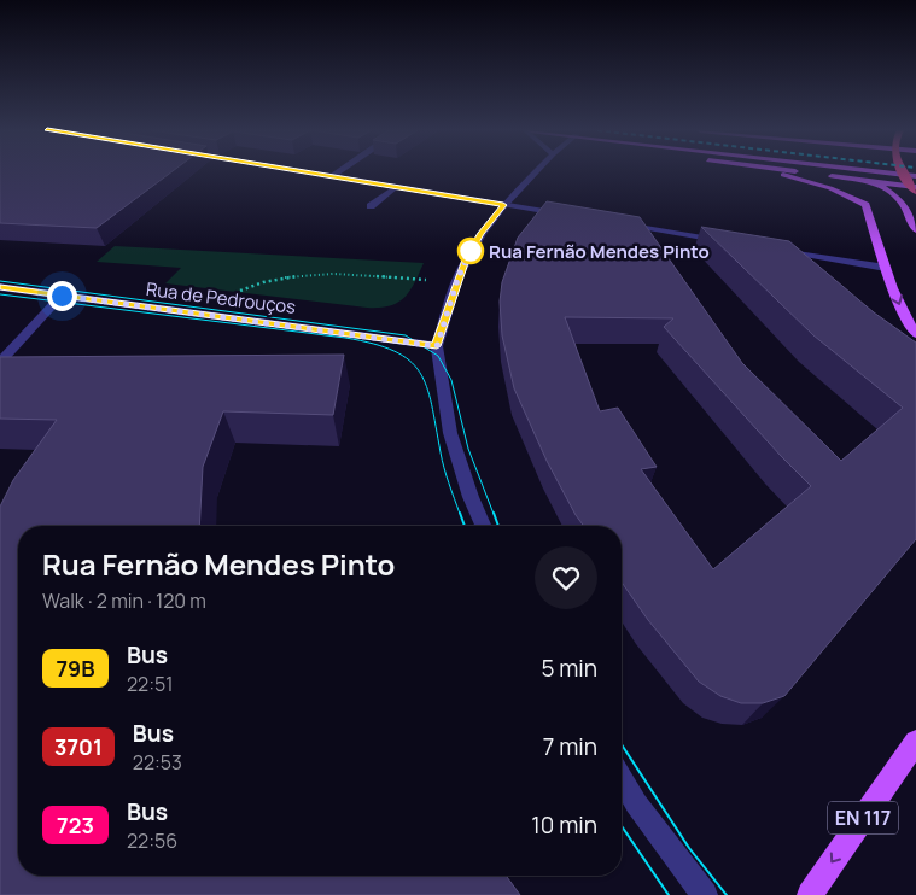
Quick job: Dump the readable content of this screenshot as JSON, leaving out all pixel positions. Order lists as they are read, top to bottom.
{
  "streets": {
    "main road": ["EN 117"],
    "street": ["Rua de Pedrouços"]
  },
  "places": ["Rua Fernão Mendes Pinto"],
  "lines": ["bus line 79B"],
  "page": {
    "heading": ["Rua Fernão Mendes Pinto", "Walk · 2 min · 120 m"],
    "list": [
      {
        "mark": "79B",
        "name": "Bus",
        "note": "22:51",
        "value": "5 min"
      },
      {
        "mark": "3701",
        "name": "Bus",
        "note": "22:53",
        "value": "7 min"
      },
      {
        "mark": "723",
        "name": "Bus",
        "note": "22:56",
        "value": "10 min"
      }
    ]
  }
}
